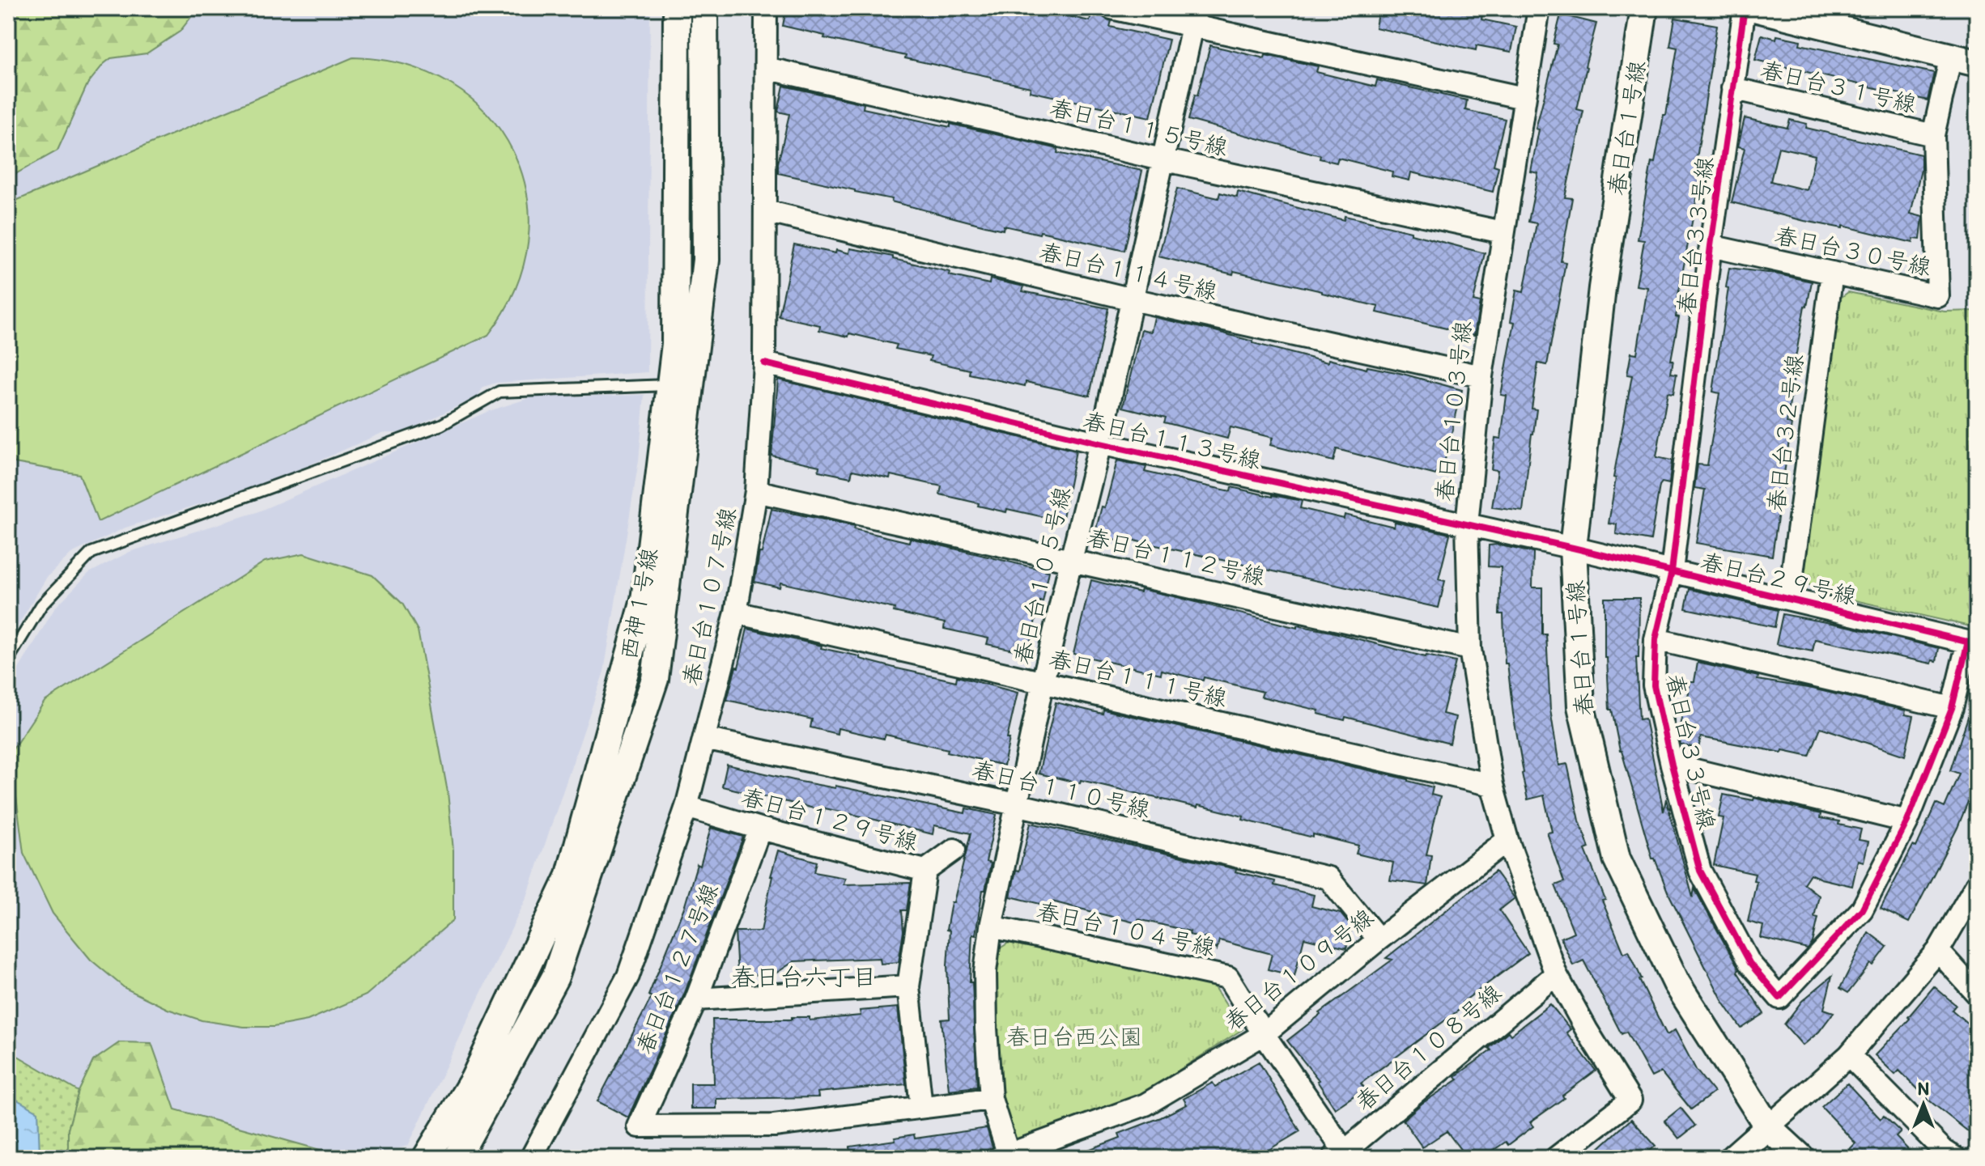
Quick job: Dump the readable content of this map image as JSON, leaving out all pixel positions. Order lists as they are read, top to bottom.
{
  "streets": {
    "street": [
      "春日台３１号線",
      "春日台１１５号線",
      "春日台１号線",
      "春日台３３号線",
      "春日台３０号線",
      "春日台１１４号線",
      "春日台１０３号線",
      "春日台３２号線",
      "春日台１１３号線",
      "春日台１１２号線",
      "春日台１０５号線",
      "春日台２９号線",
      "春日台１０７号線",
      "西神１号線",
      "春日台１１１号線",
      "春日台１１０号線",
      "春日台１２９号線",
      "春日台１０４号線",
      "春日台１２７号線",
      "春日台１０９号線",
      "春日台１０８号線"
    ]
  },
  "crossings": [
    ["春日台３１号線", "春日台３３号線"],
    ["春日台３１号線", "春日台３０号線"],
    ["春日台１１５号線", "春日台１０３号線"],
    ["春日台１１５号線", "春日台１０５号線"],
    ["春日台１１５号線", "春日台１０７号線"],
    ["春日台１号線", "春日台１１３号線"],
    ["春日台１号線", "春日台２９号線"],
    ["春日台３３号線", "春日台３０号線"],
    ["春日台３３号線", "春日台２９号線"],
    ["春日台３０号線", "春日台３２号線"],
    ["春日台１１４号線", "春日台１０３号線"],
    ["春日台１１４号線", "春日台１０５号線"],
    ["春日台１１４号線", "春日台１０７号線"],
    ["春日台１０３号線", "春日台１１３号線"],
    ["春日台１０３号線", "春日台１１２号線"],
    ["春日台１０３号線", "春日台１１１号線"],
    ["春日台１０３号線", "春日台１０９号線"],
    ["春日台１０３号線", "春日台１０８号線"],
    ["春日台３２号線", "春日台２９号線"],
    ["春日台１１３号線", "春日台１０５号線"],
    ["春日台１１３号線", "春日台２９号線"],
    ["春日台１１３号線", "春日台１０７号線"],
    ["春日台１１２号線", "春日台１０５号線"],
    ["春日台１１２号線", "春日台１０７号線"],
    ["春日台１０５号線", "春日台１１１号線"],
    ["春日台１０５号線", "春日台１１０号線"],
    ["春日台１０５号線", "春日台１０４号線"],
    ["春日台１０５号線", "春日台１０９号線"],
    ["春日台１０７号線", "春日台１１１号線"],
    ["春日台１０７号線", "春日台１１０号線"],
    ["春日台１０７号線", "春日台１２９号線"],
    ["春日台１１０号線", "春日台１０９号線"],
    ["春日台１２９号線", "春日台１２７号線"],
    ["春日台１０４号線", "春日台１０９号線"],
    ["春日台１０４号線", "春日台１０８号線"]
  ],
  "districts": ["春日台六丁目"],
  "parks": ["春日台西公園"],
  "north": "top"
}
